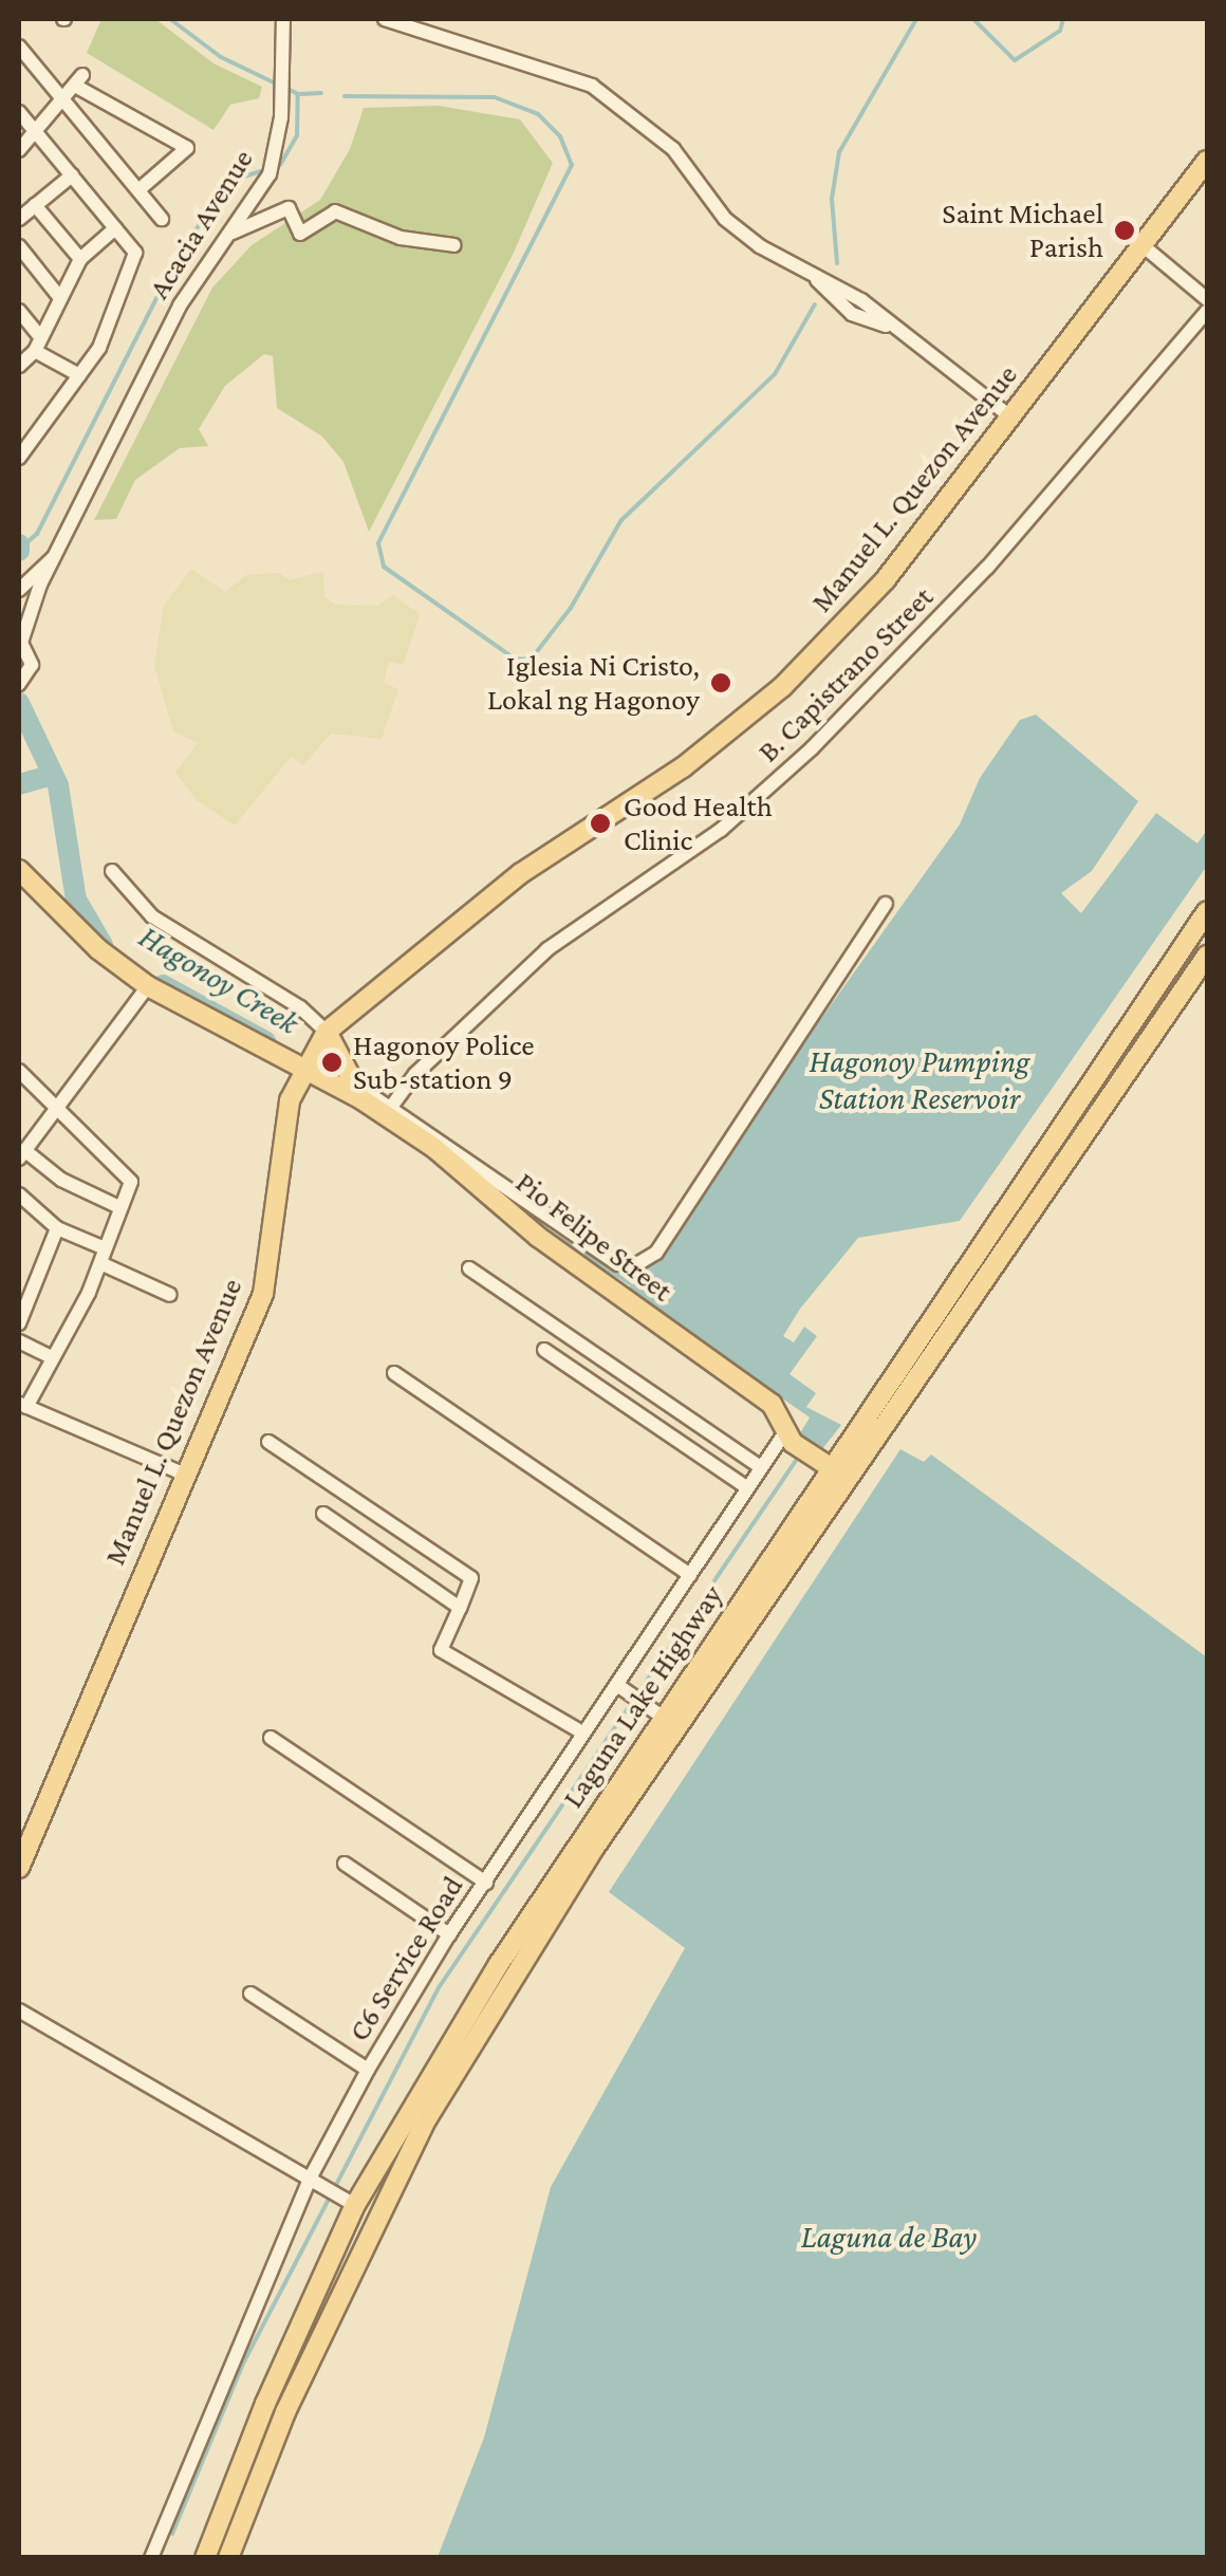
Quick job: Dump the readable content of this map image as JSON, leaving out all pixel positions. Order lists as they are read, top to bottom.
{
  "streets": {
    "main road": ["Manuel L. Quezon Avenue", "Pio Felipe Street", "Laguna Lake Highway"],
    "street": ["Acacia Avenue", "B. Capistrano Street", "C6 Service Road"]
  },
  "crossings": [
    ["Manuel L. Quezon Avenue", "Pio Felipe Street"],
    ["B. Capistrano Street", "Pio Felipe Street"],
    ["Pio Felipe Street", "Laguna Lake Highway"],
    ["Pio Felipe Street", "C6 Service Road"]
  ],
  "water": ["Hagonoy Creek", "Hagonoy Pumping Station Reservoir", "Laguna de Bay"],
  "places": [
    "Saint Michael Parish",
    "Iglesia Ni Cristo, Lokal ng Hagonoy",
    "Good Health Clinic",
    "Hagonoy Police Sub-station 9"
  ]
}
